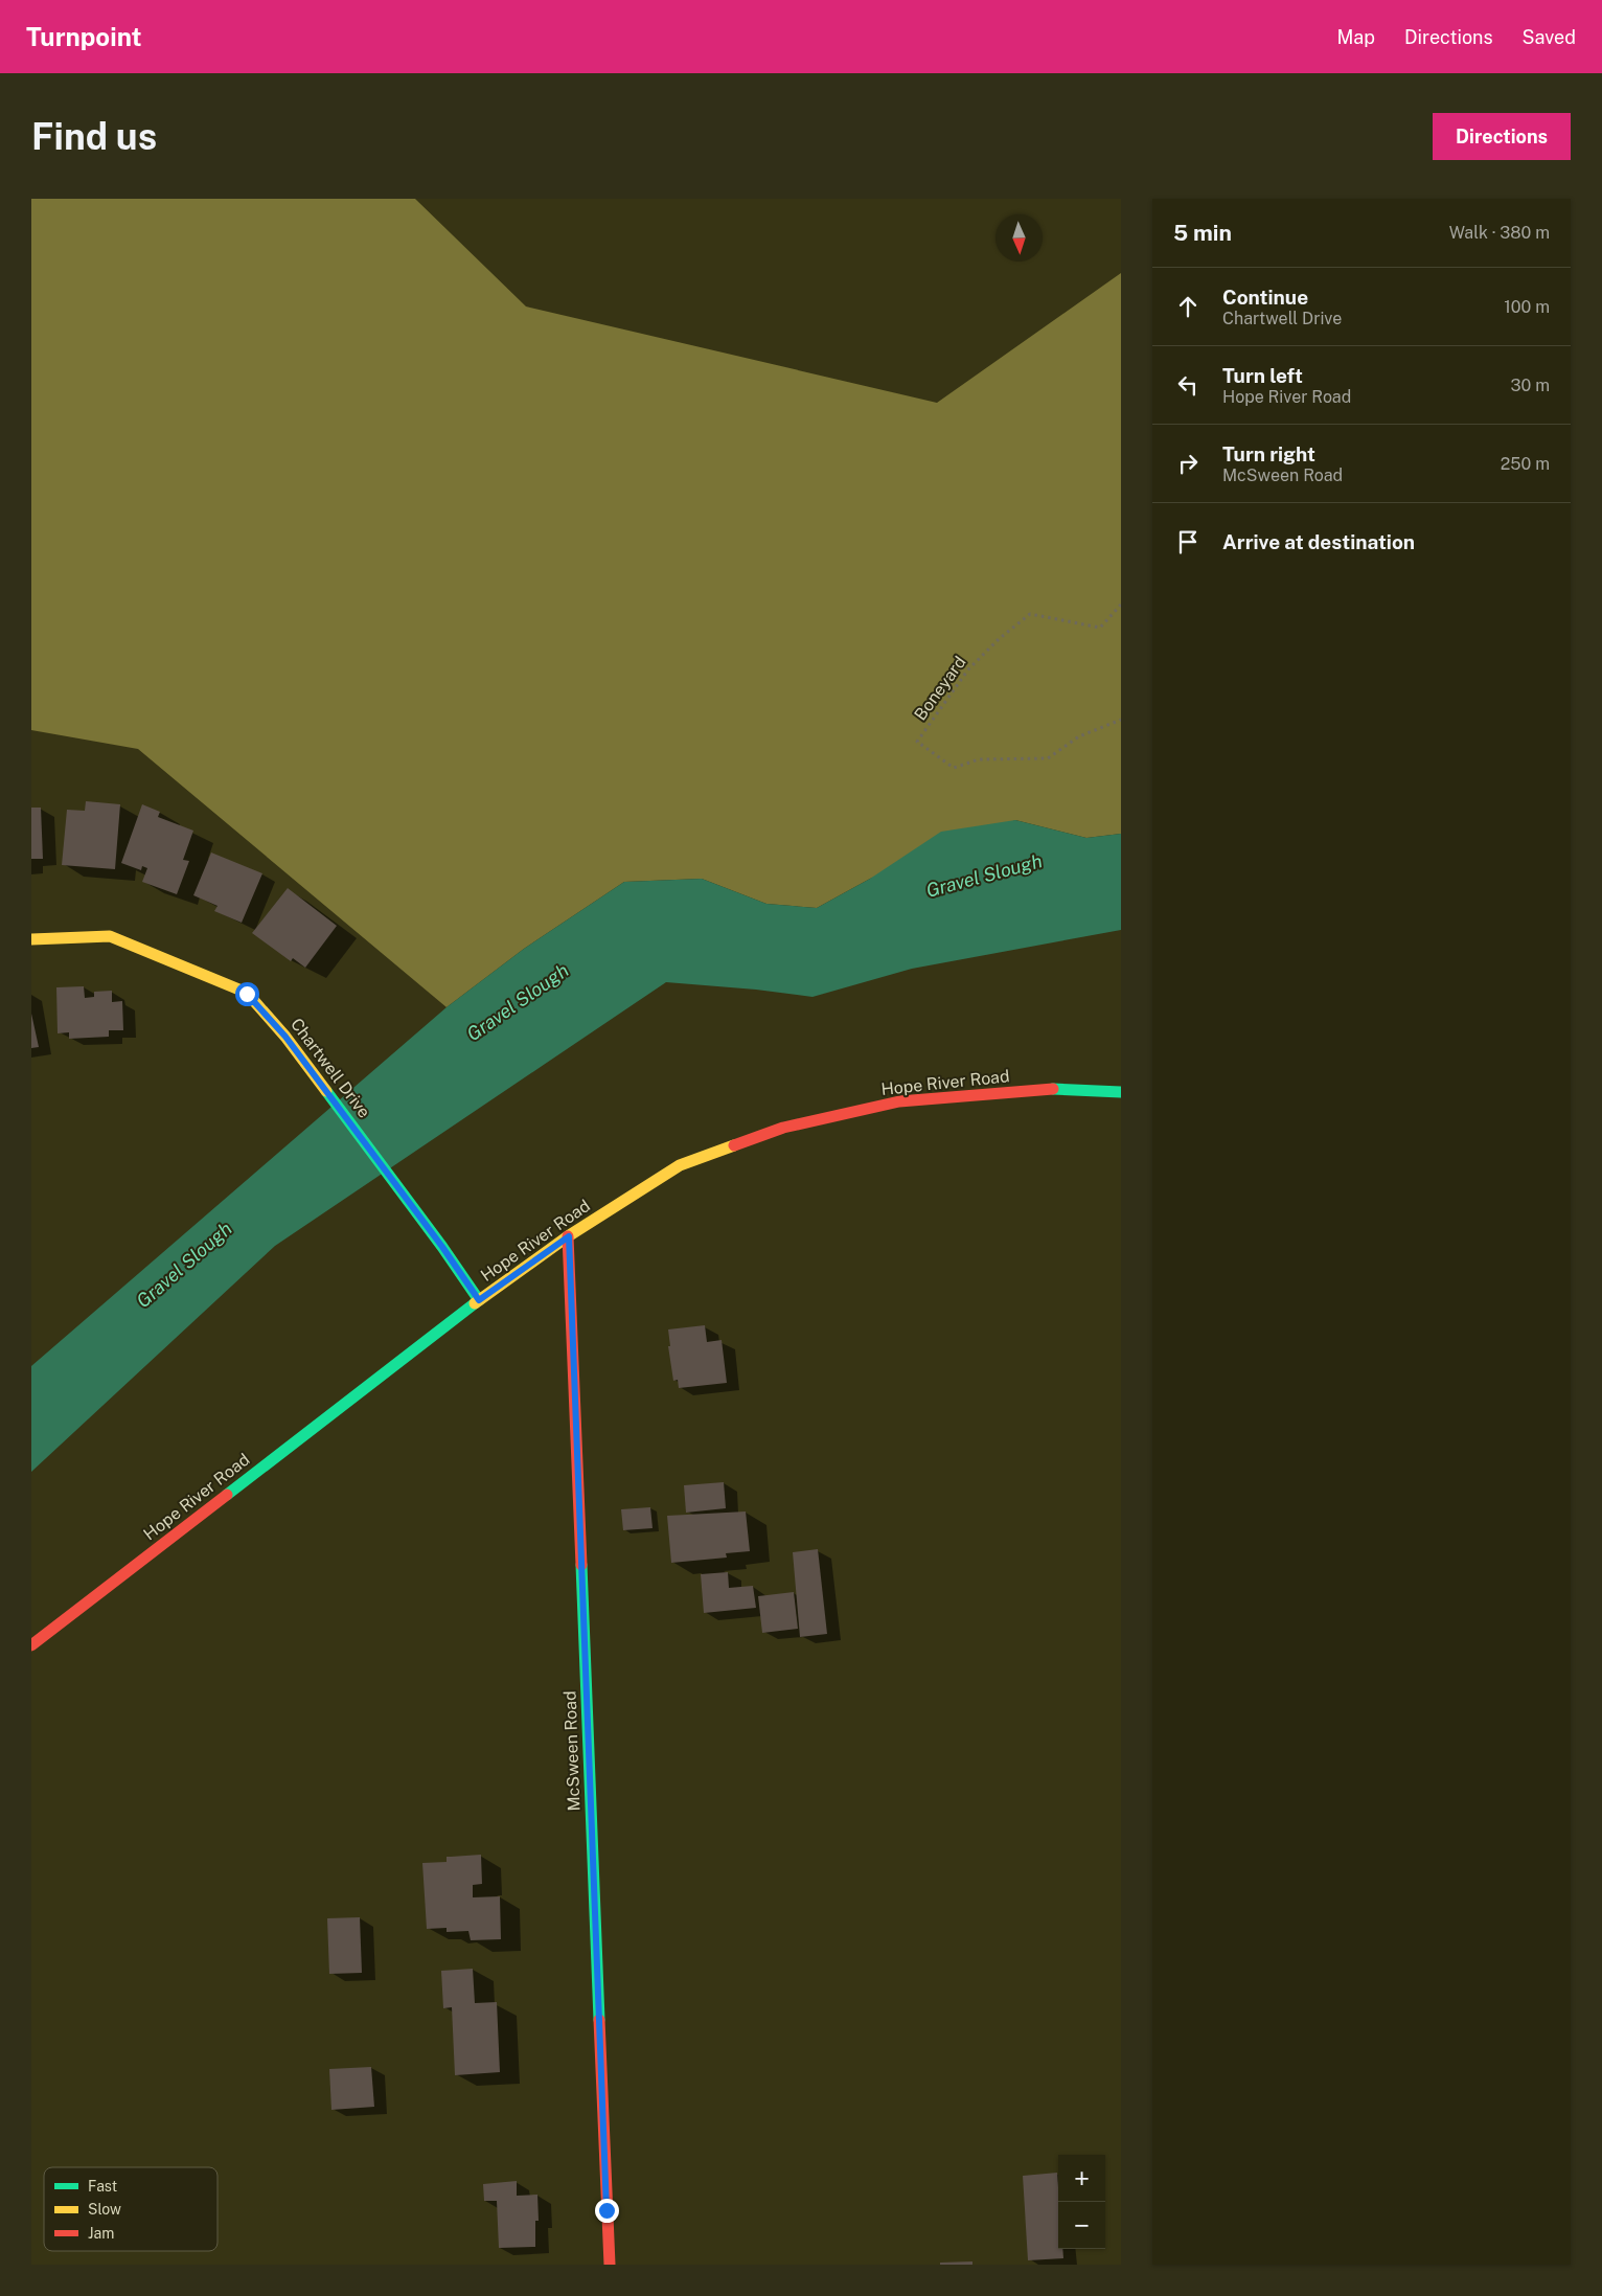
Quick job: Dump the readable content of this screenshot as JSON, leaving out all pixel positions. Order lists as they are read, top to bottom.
{
  "streets": {
    "street": ["Chartwell Drive", "Hope River Road", "McSween Road"],
    "path": ["Boneyard"]
  },
  "crossings": [
    ["Chartwell Drive", "Hope River Road"],
    ["Hope River Road", "McSween Road"]
  ],
  "water": ["Gravel Slough"],
  "legend": ["Fast", "Slow", "Jam"],
  "north": "bottom",
  "page": {
    "header": "Turnpoint",
    "nav": ["Map", "Directions", "Saved"],
    "buttons": "Directions",
    "title": "Find us",
    "heading": ["5 min", "Walk · 380 m"],
    "list": [
      ["Continue", "Chartwell Drive", "100 m"],
      ["Turn left", "Hope River Road", "30 m"],
      ["Turn right", "McSween Road", "250 m"],
      "Arrive at destination"
    ],
    "map_buttons": ["+", "−"]
  }
}
